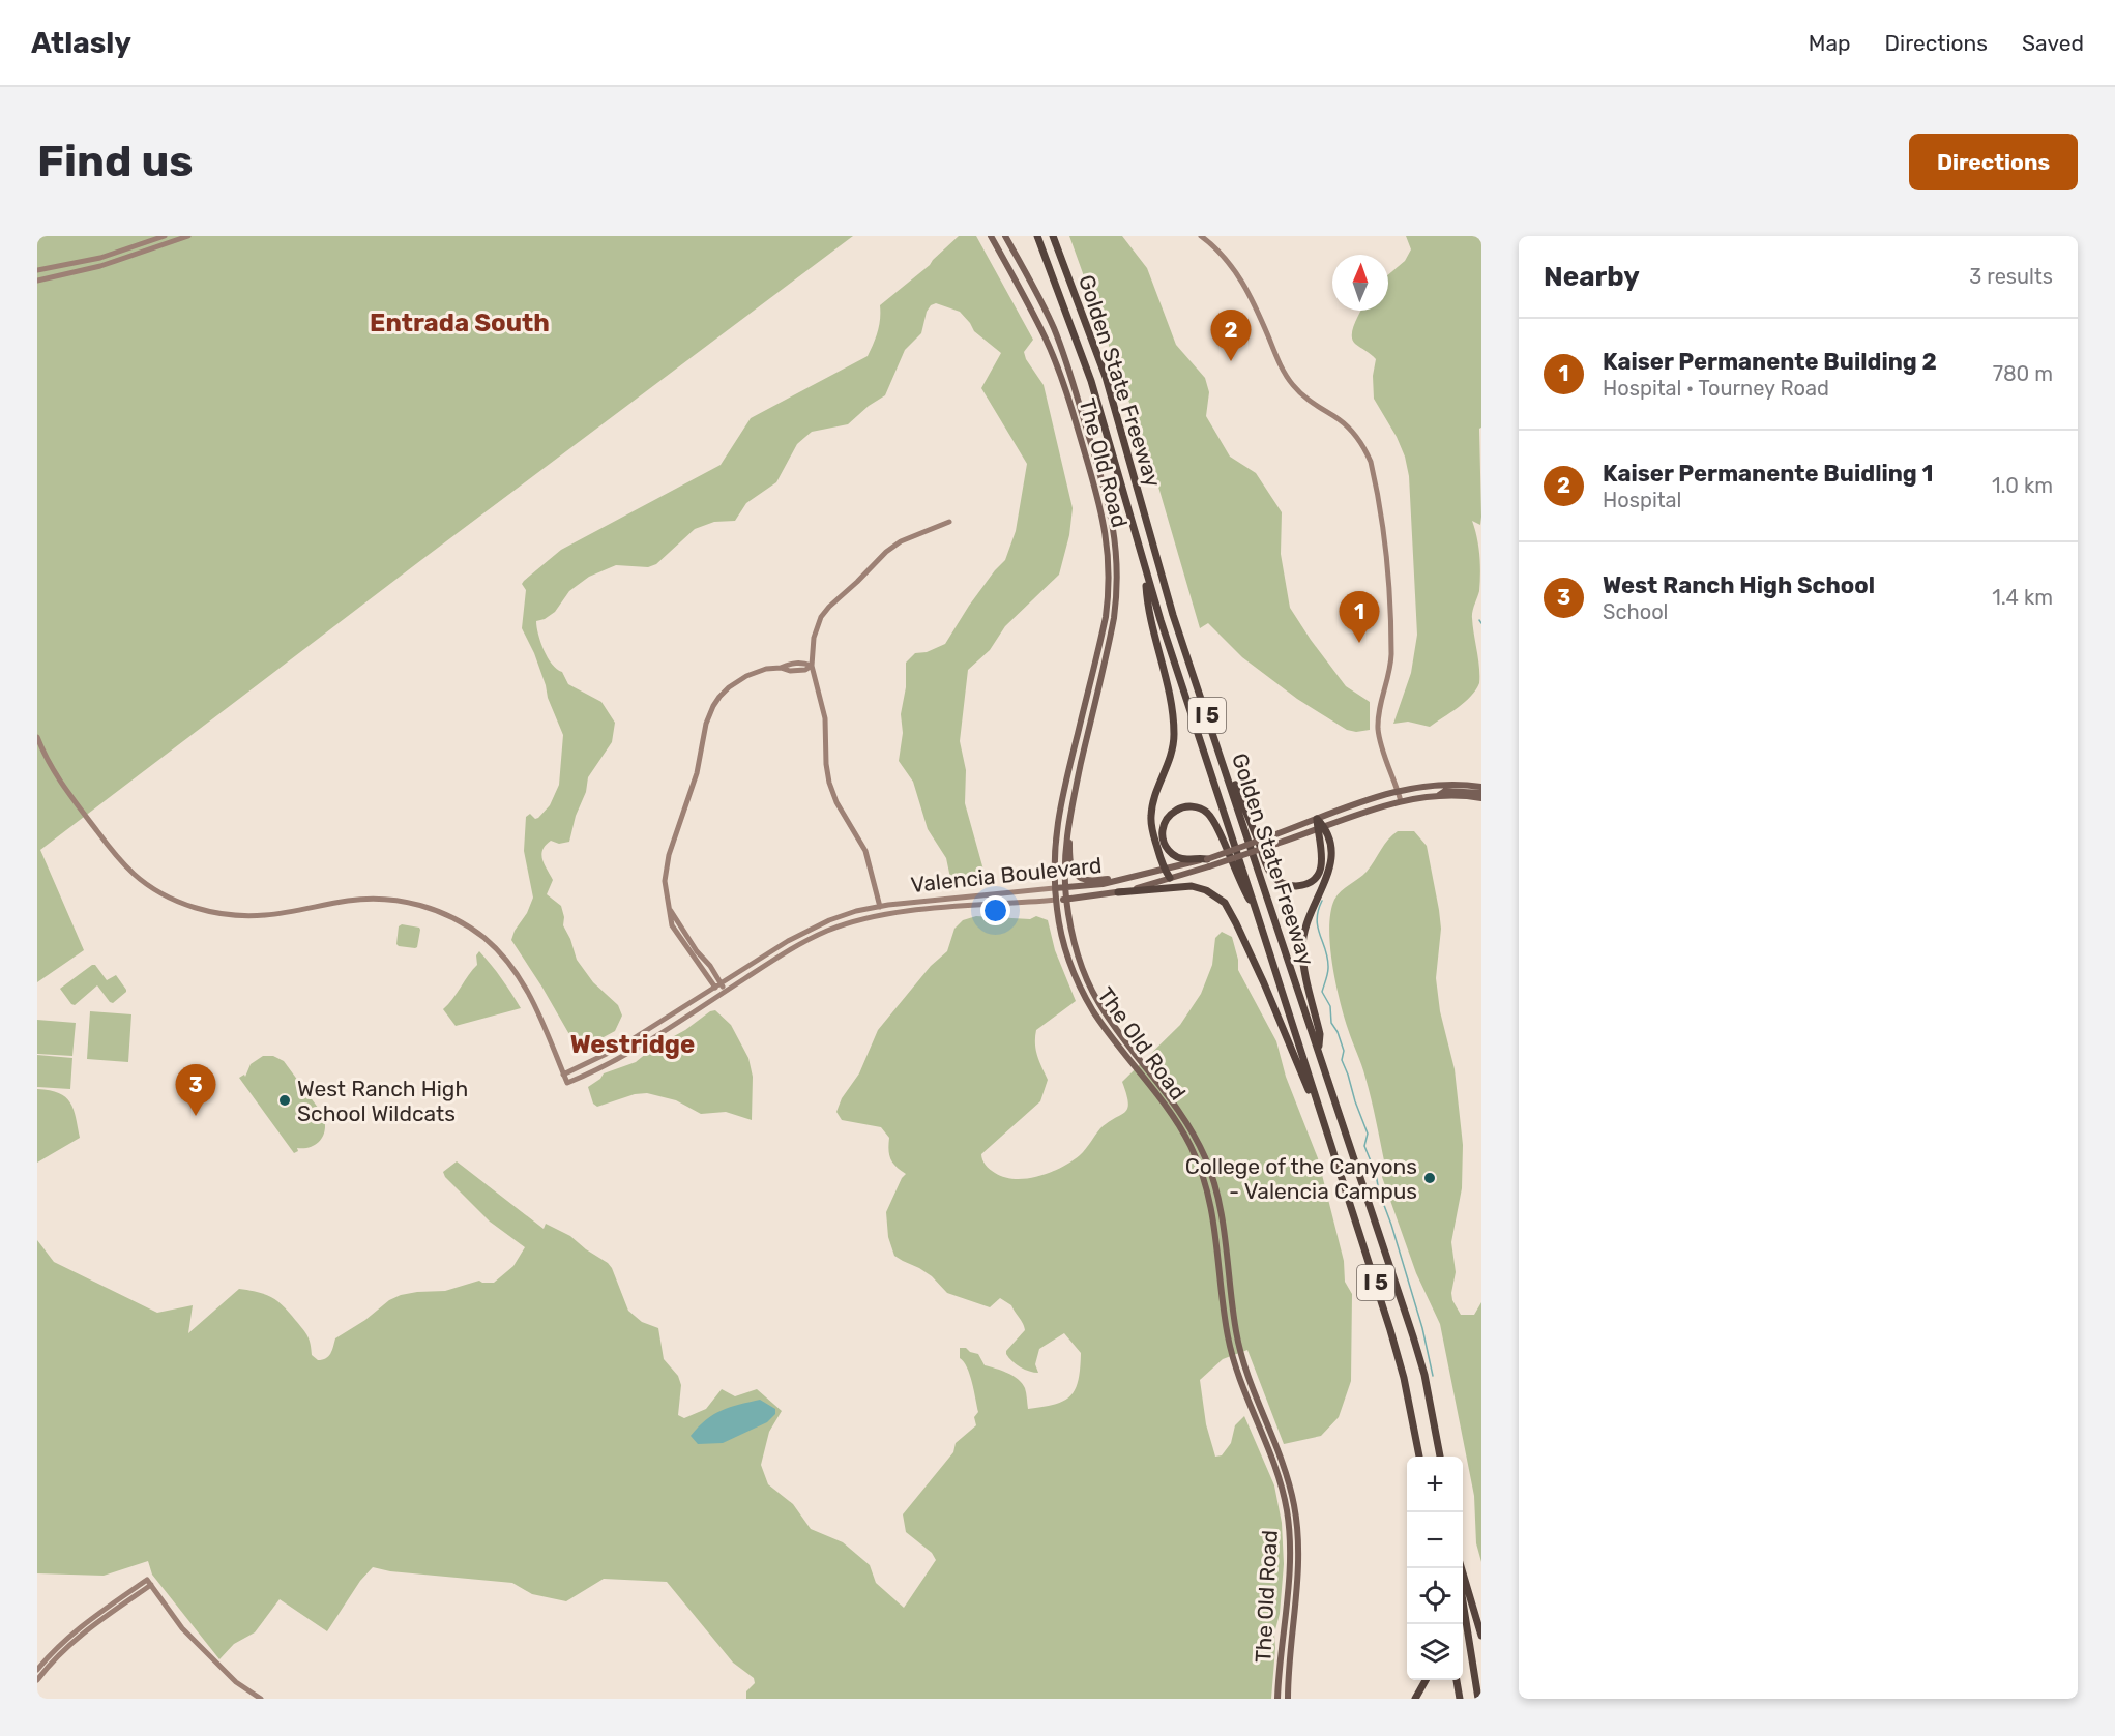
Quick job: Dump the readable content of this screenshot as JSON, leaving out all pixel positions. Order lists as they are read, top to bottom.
{
  "streets": {
    "highway": ["Golden State Freeway", "I 5"],
    "main road": ["The Old Road", "Valencia Boulevard"]
  },
  "crossings": [
    ["The Old Road", "Valencia Boulevard"]
  ],
  "districts": ["Entrada South", "Westridge"],
  "places": ["West Ranch High School Wildcats", "College of the Canyons - Valencia Campus"],
  "north": "top",
  "page": {
    "header": "Atlasly",
    "nav": ["Map", "Directions", "Saved"],
    "buttons": "Directions",
    "title": "Find us",
    "heading": ["Nearby", "3 results"],
    "pins": ["2", "1", "3"],
    "list": [
      {
        "mark": "1",
        "name": "Kaiser Permanente Building 2",
        "note": "Hospital · Tourney Road",
        "value": "780 m"
      },
      {
        "mark": "2",
        "name": "Kaiser Permanente Buidling 1",
        "note": "Hospital",
        "value": "1.0 km"
      },
      {
        "mark": "3",
        "name": "West Ranch High School",
        "note": "School",
        "value": "1.4 km"
      }
    ],
    "map_buttons": ["+", "−"]
  }
}
